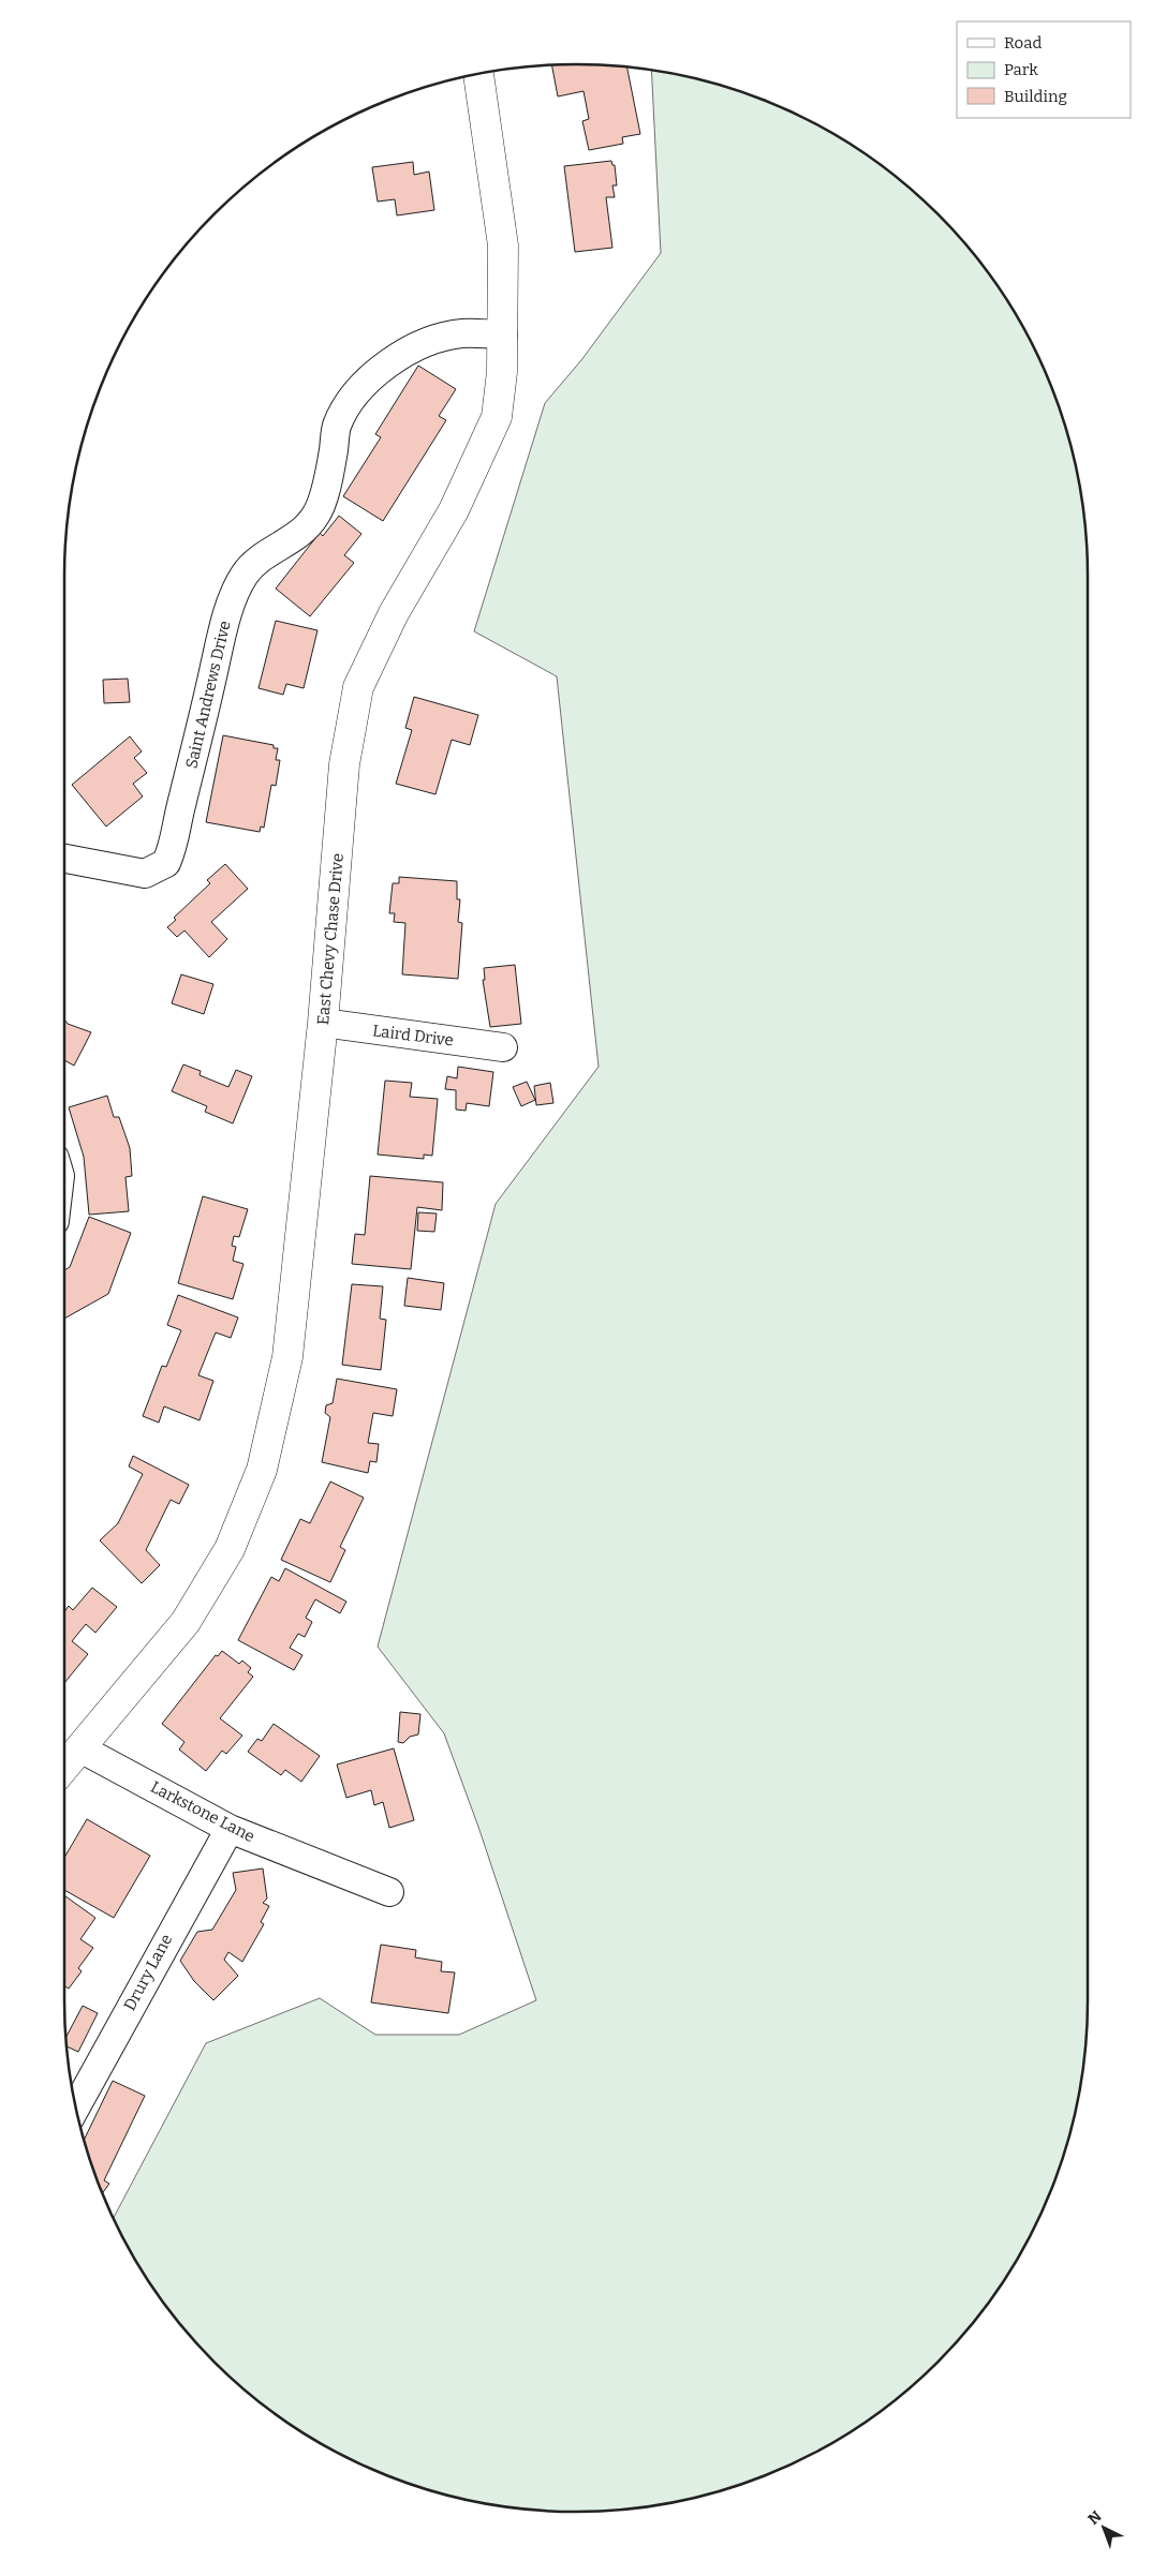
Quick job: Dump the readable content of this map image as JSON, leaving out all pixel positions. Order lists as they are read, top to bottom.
{
  "streets": {
    "main road": ["East Chevy Chase Drive"],
    "street": [
      "Saint Andrews Drive",
      "Laird Drive",
      "Larkstone Lane",
      "Drury Lane"
    ]
  },
  "crossings": [
    ["Saint Andrews Drive", "East Chevy Chase Drive"],
    ["East Chevy Chase Drive", "Laird Drive"],
    ["East Chevy Chase Drive", "Larkstone Lane"],
    ["Larkstone Lane", "Drury Lane"]
  ],
  "legend": ["Road", "Park", "Building"],
  "north": "top left"
}
